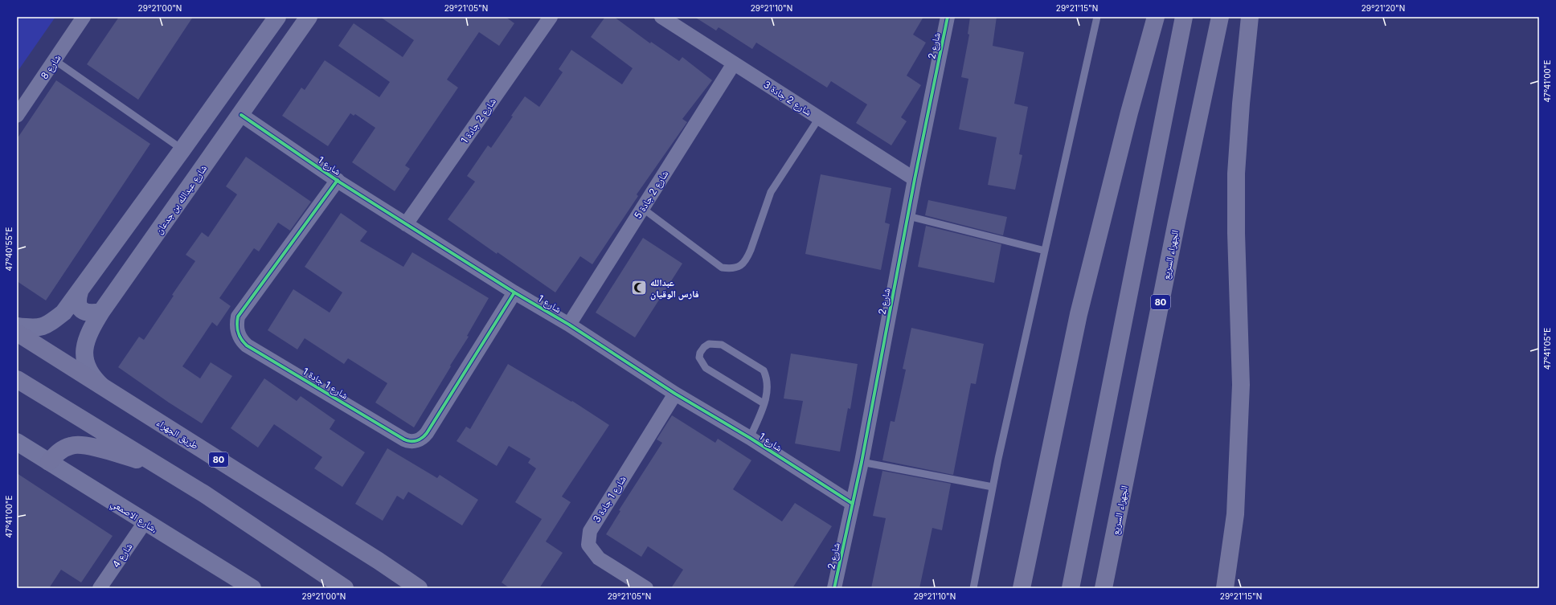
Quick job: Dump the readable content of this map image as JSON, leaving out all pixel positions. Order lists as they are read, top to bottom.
{
  "streets": {
    "highway": ["الجهراء السريع", "80", "طريق الجهراء"],
    "street": [
      "شارع 2",
      "شارع 8",
      "شارع 2 جادة 3",
      "شارع 2 جادة 1",
      "شارع 1",
      "شارع 2 جادة 5",
      "شارع عبدالله بن جدعان",
      "شارع 1 جادة 1",
      "شارع 1 جادة 3",
      "شارع الاصمعي،",
      "شارع 4"
    ]
  },
  "crossings": [
    ["شارع 2", "شارع 2 جادة 3"],
    ["شارع 2", "شارع 1"],
    ["شارع 2 جادة 3", "شارع 2 جادة 5"],
    ["شارع 2 جادة 1", "شارع 1"],
    ["شارع 1", "شارع 2 جادة 5"],
    ["شارع 1", "شارع عبدالله بن جدعان"],
    ["شارع 1", "شارع 1 جادة 1"],
    ["شارع 1", "شارع 1 جادة 3"],
    ["شارع عبدالله بن جدعان", "طريق الجهراء"],
    ["شارع الاصمعي،", "شارع 4"]
  ],
  "places": {
    "mosque": ["عبدالله فارس الوقيان"]
  },
  "coordinates": [
    "29°21'00\"N",
    "29°21'05\"N",
    "29°21'10\"N",
    "29°21'15\"N",
    "29°21'20\"N",
    "47°41'00\"E",
    "47°40'55\"E",
    "47°41'05\"E"
  ]
}
